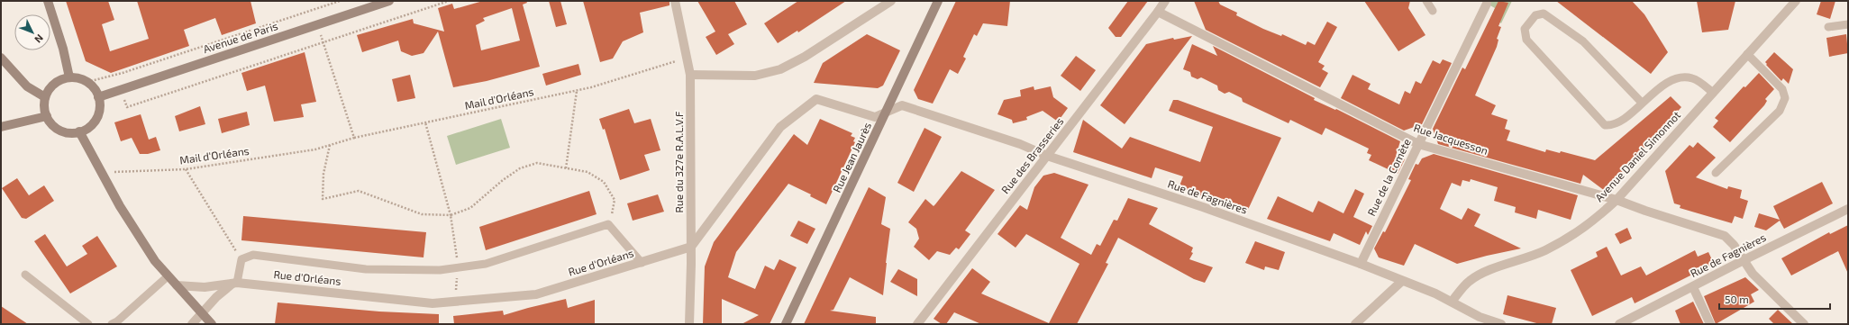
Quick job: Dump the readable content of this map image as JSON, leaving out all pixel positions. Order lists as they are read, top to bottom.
{
  "streets": {
    "main road": ["Avenue de Paris", "Rue Jean Jaurès"],
    "street": [
      "Rue Jacquesson",
      "Rue des Brasseries",
      "Avenue Daniel Simonnot",
      "Rue du 327e R.A.L.V.F",
      "Rue de la Comète",
      "Rue de Fagnières",
      "Rue d'Orléans"
    ],
    "path": ["Mail d'Orléans"]
  },
  "crossings": [
    ["Mail d'Orléans", "Rue du 327e R.A.L.V.F"],
    ["Rue Jacquesson", "Rue des Brasseries"],
    ["Rue Jacquesson", "Avenue Daniel Simonnot"],
    ["Rue Jacquesson", "Rue de la Comète"],
    ["Rue Jacquesson", "Rue de Fagnières"],
    ["Rue des Brasseries", "Rue de Fagnières"],
    ["Avenue Daniel Simonnot", "Rue de Fagnières"],
    ["Rue Jean Jaurès", "Rue de Fagnières"],
    ["Rue du 327e R.A.L.V.F", "Rue d'Orléans"],
    ["Rue de la Comète", "Rue de Fagnières"]
  ],
  "scale_bar": "50 m",
  "north": "bottom right"
}
